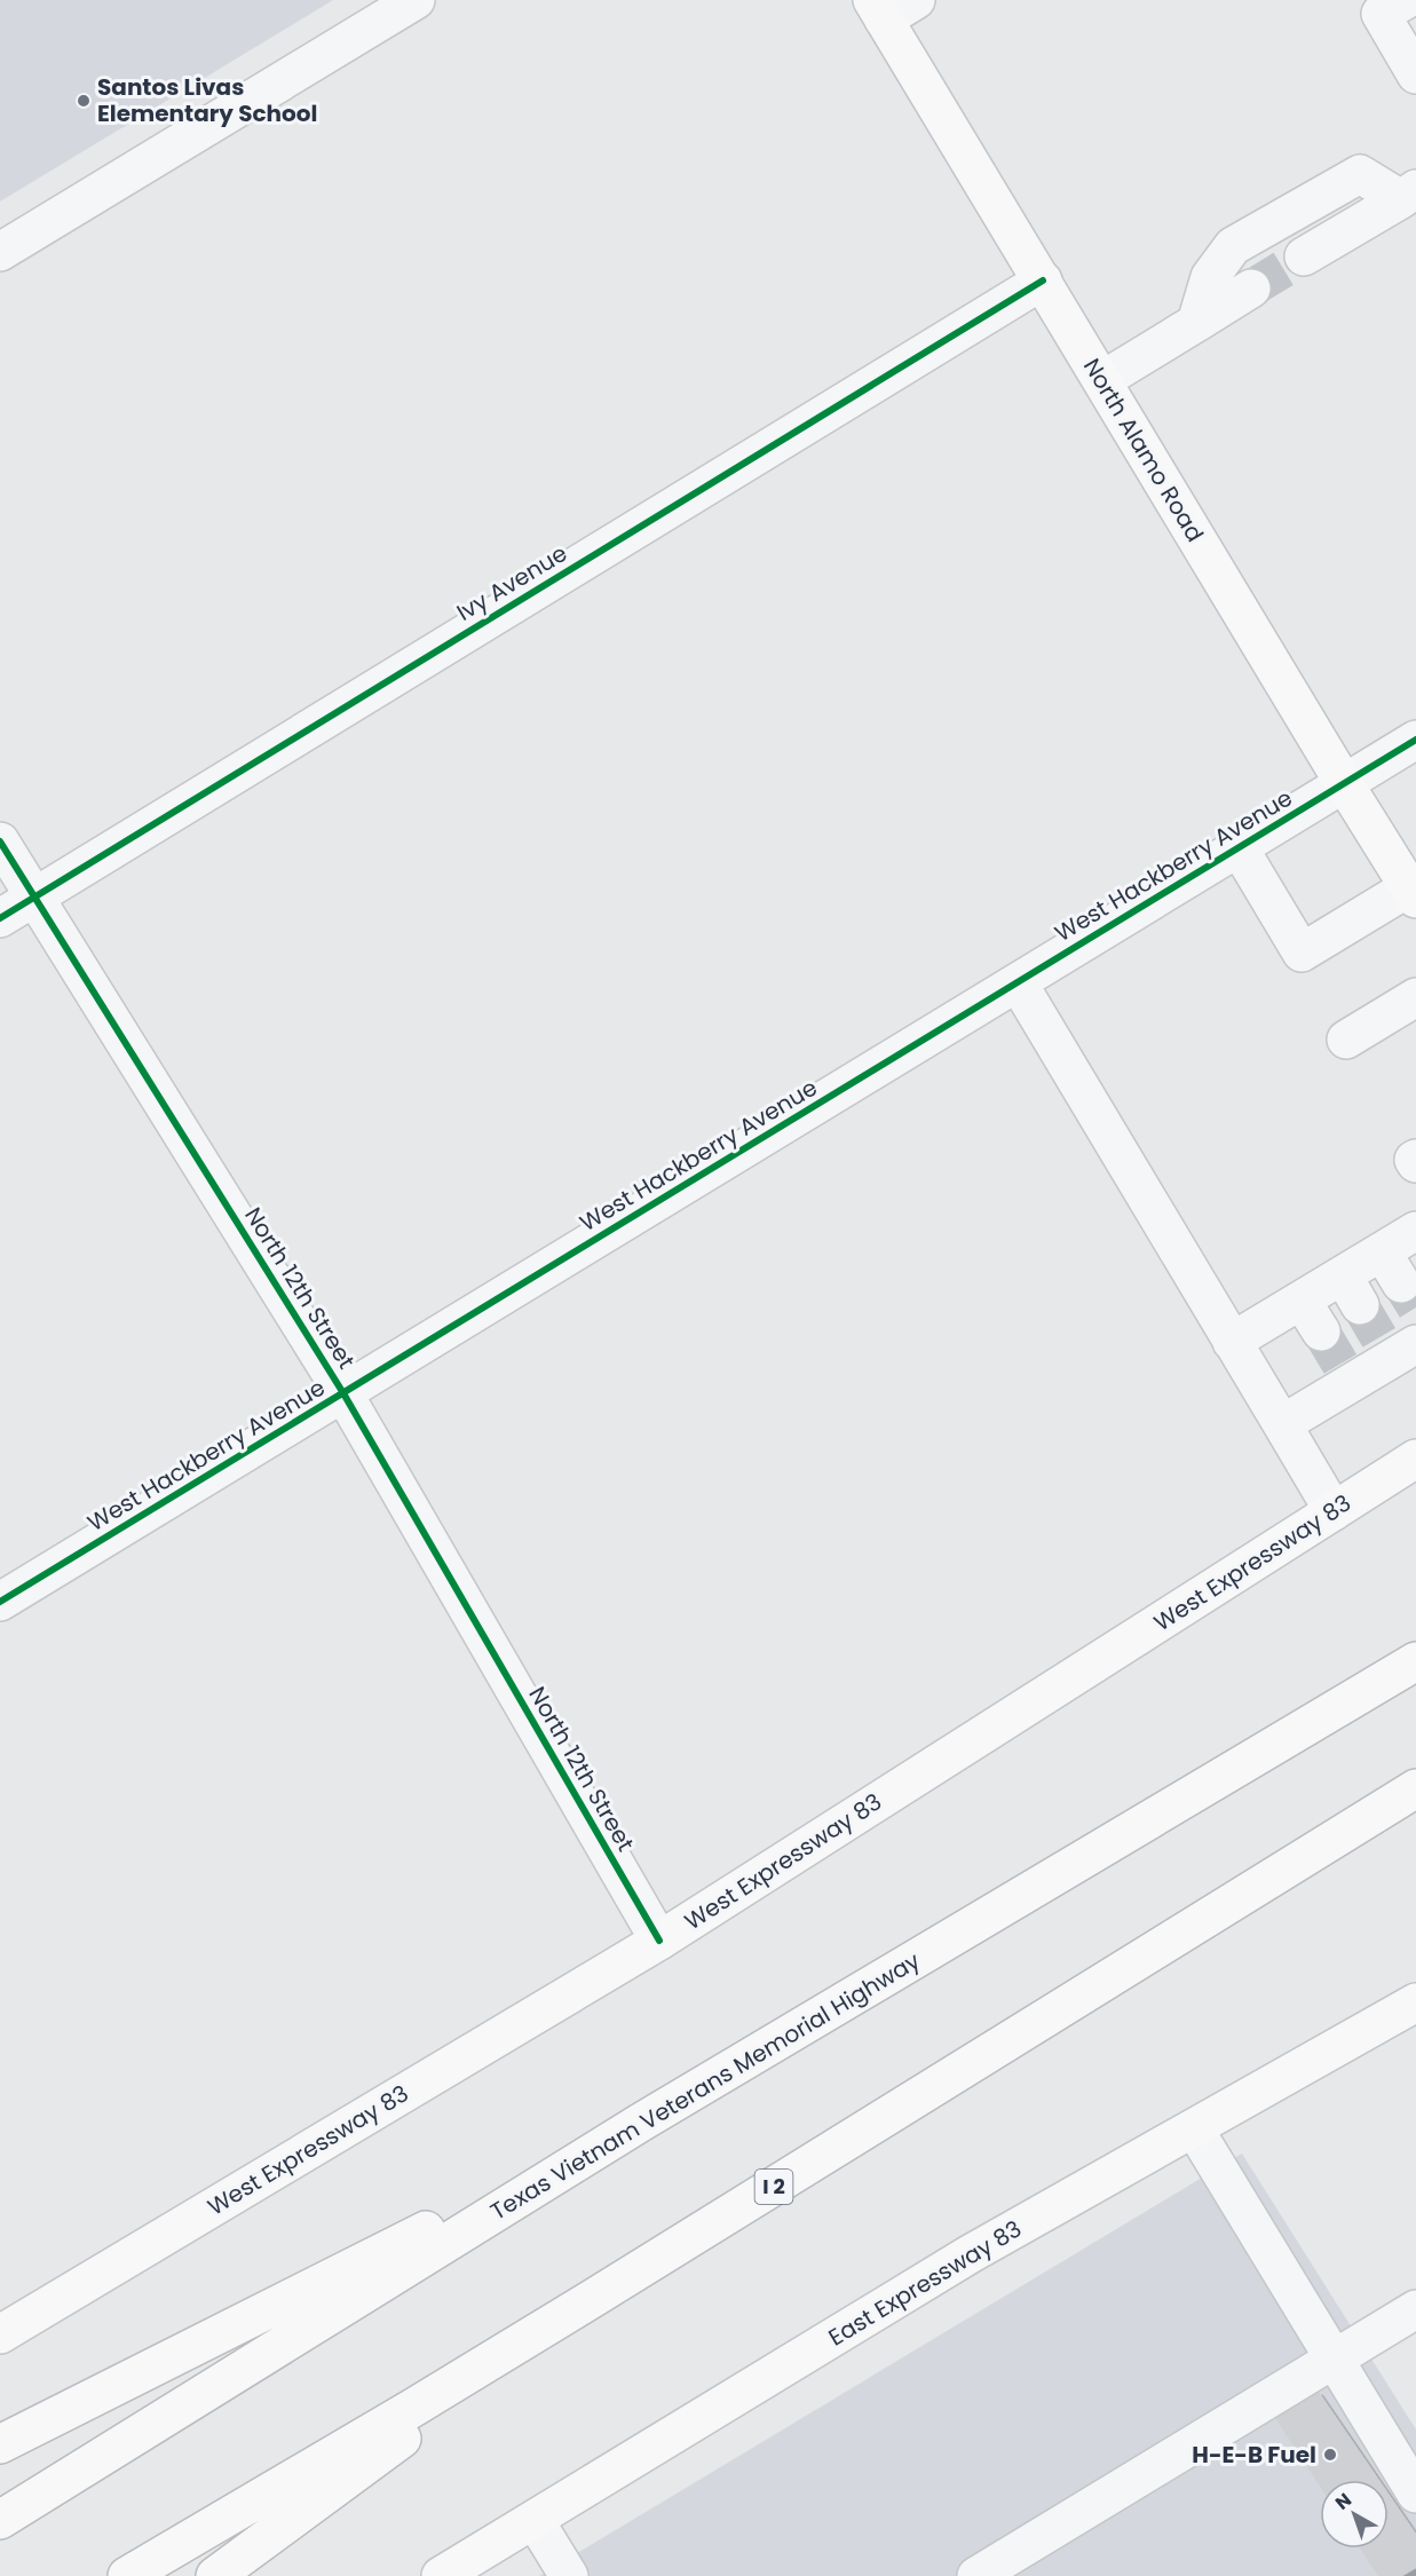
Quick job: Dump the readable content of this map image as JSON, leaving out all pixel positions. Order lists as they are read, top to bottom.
{
  "streets": {
    "main road": [
      "North Alamo Road",
      "West Expressway 83",
      "Texas Vietnam Veterans Memorial Highway",
      "I 2",
      "East Expressway 83"
    ],
    "street": ["Ivy Avenue", "West Hackberry Avenue", "North 12th Street"]
  },
  "crossings": [
    ["North Alamo Road", "Ivy Avenue"],
    ["North Alamo Road", "West Hackberry Avenue"],
    ["Ivy Avenue", "North 12th Street"],
    ["West Hackberry Avenue", "North 12th Street"],
    ["North 12th Street", "West Expressway 83"]
  ],
  "places": ["Santos Livas Elementary School", "H-E-B Fuel"],
  "north": "top left"
}
